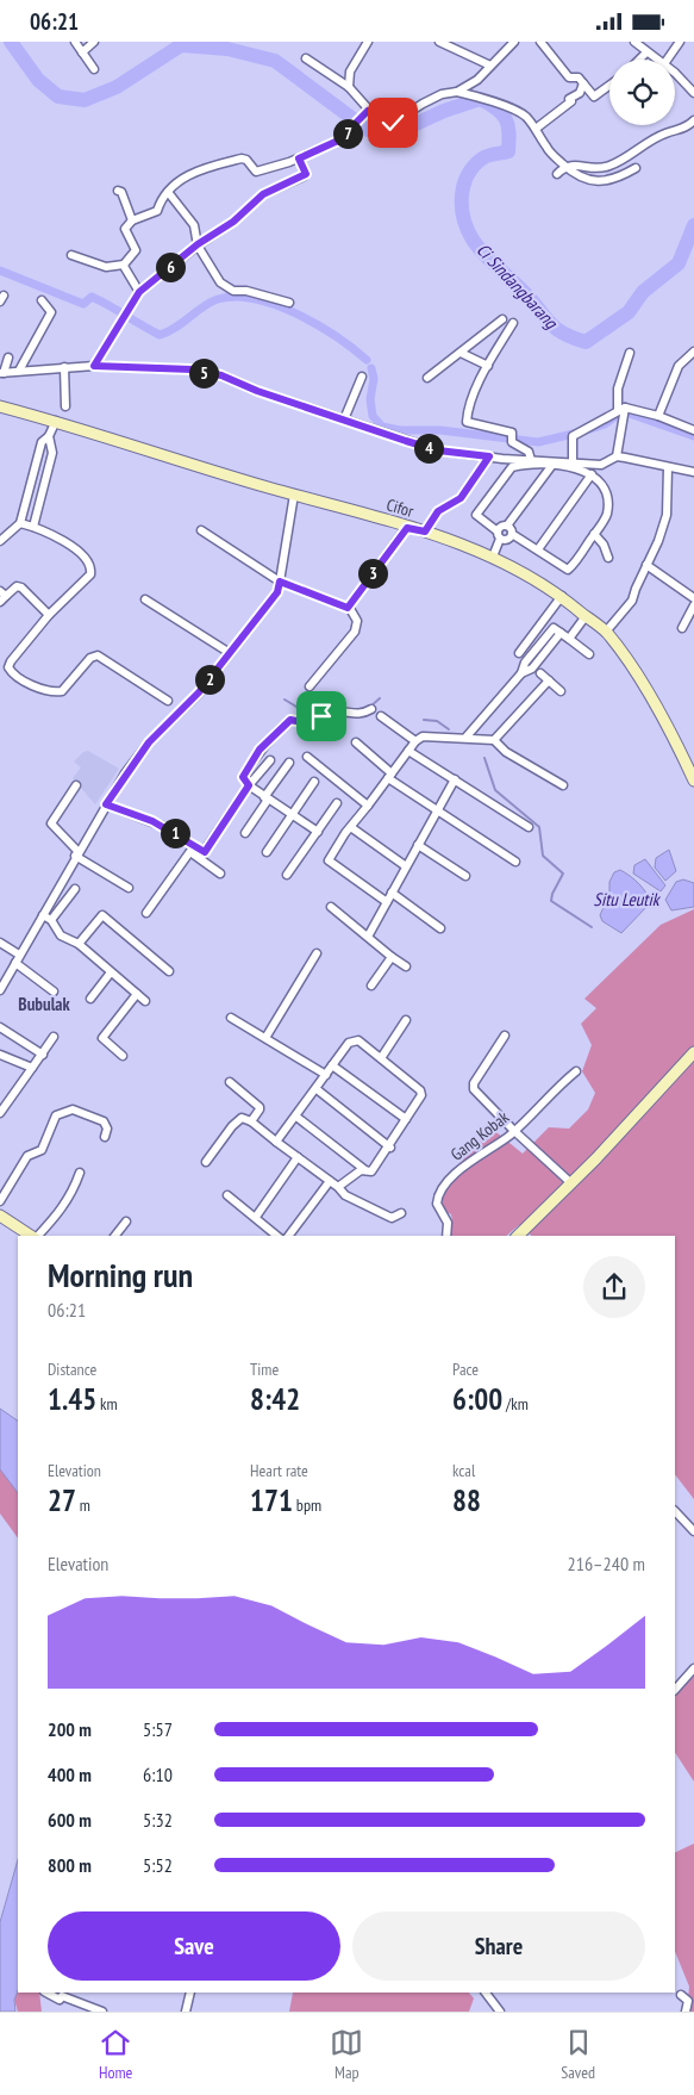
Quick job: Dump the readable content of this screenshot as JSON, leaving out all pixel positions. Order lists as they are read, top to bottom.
{
  "streets": {
    "street": ["Cifor", "Gang Kobak"]
  },
  "districts": ["Bubulak"],
  "water": ["Ci Sindangbarang", "Situ Leutik"],
  "page": {
    "status": "06:21",
    "pins": [
      "7",
      "6",
      "5",
      "4",
      "3",
      "2",
      "1"
    ],
    "heading": ["Morning run", "06:21"],
    "stats": [
      ["Distance", "1.45 km"],
      ["Time", "8:42"],
      ["Pace", "6:00 /km"],
      ["Elevation", "27 m"],
      ["Heart rate", "171 bpm"],
      ["kcal", "88"]
    ],
    "chart": ["Elevation", "216–240 m"],
    "list": [
      {
        "name": "200 m",
        "note": "5:57"
      },
      {
        "name": "400 m",
        "note": "6:10"
      },
      {
        "name": "600 m",
        "note": "5:32"
      },
      {
        "name": "800 m",
        "note": "5:52"
      }
    ],
    "buttons": ["Save", "Share"],
    "tabs": ["Home", "Map", "Saved"]
  }
}
